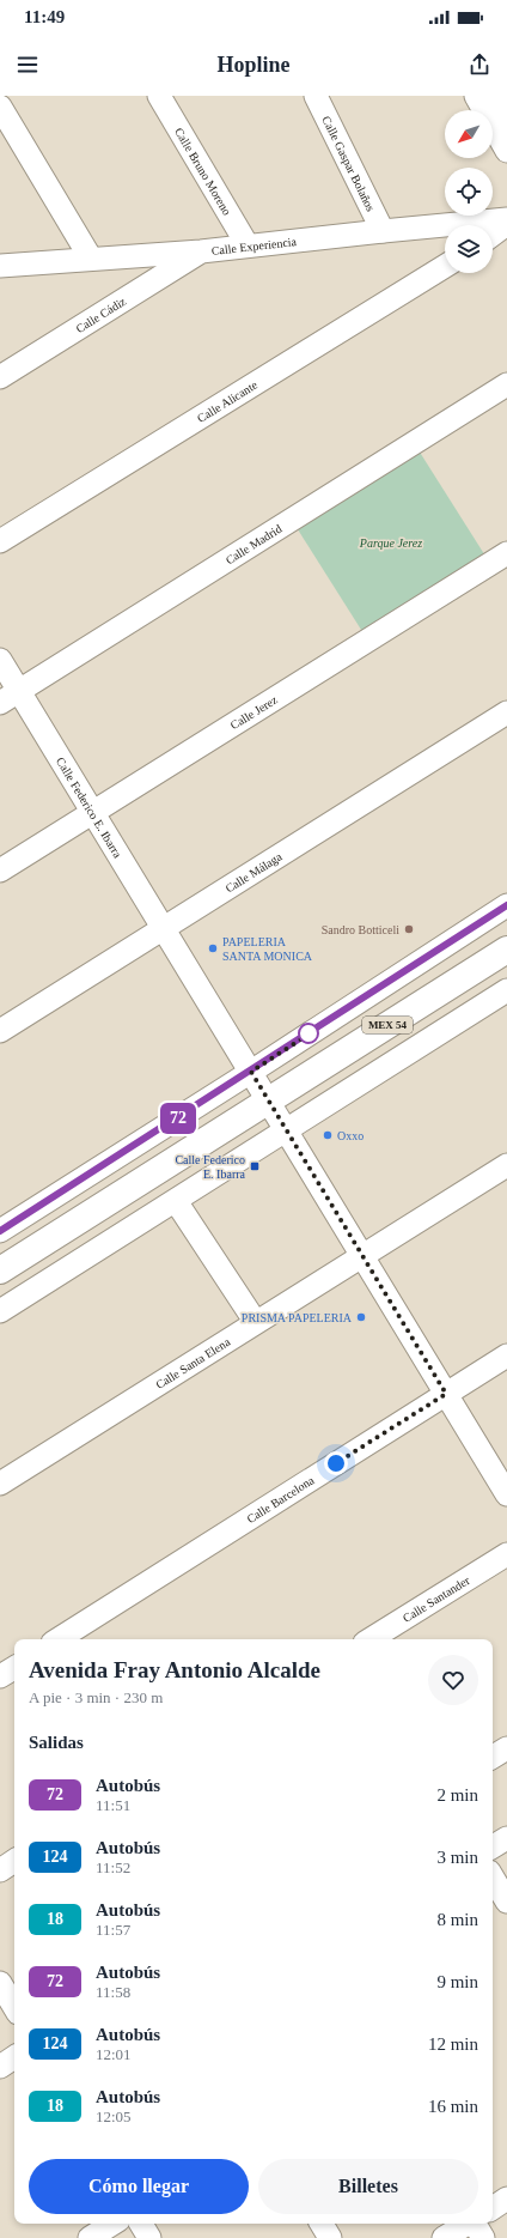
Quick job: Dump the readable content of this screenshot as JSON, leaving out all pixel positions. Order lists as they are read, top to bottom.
{
  "streets": {
    "main road": ["MEX 54"],
    "street": [
      "Calle Gaspar Bolaños",
      "Calle Bruno Moreno",
      "Calle Experiencia",
      "Calle Cádiz",
      "Calle Alicante",
      "Calle Madrid",
      "Calle Jerez",
      "Calle Federico E. Ibarra",
      "Calle Málaga",
      "Calle Santa Elena",
      "Calle Barcelona",
      "Calle Santander"
    ]
  },
  "crossings": [
    ["Calle Gaspar Bolaños", "Calle Experiencia"],
    ["Calle Bruno Moreno", "Calle Experiencia"],
    ["Calle Experiencia", "Calle Cádiz"],
    ["Calle Madrid", "Calle Federico E. Ibarra"],
    ["Calle Jerez", "Calle Federico E. Ibarra"],
    ["Calle Federico E. Ibarra", "Calle Málaga"],
    ["Calle Federico E. Ibarra", "MEX 54"],
    ["Calle Federico E. Ibarra", "Calle Santa Elena"],
    ["Calle Federico E. Ibarra", "Calle Barcelona"]
  ],
  "parks": ["Parque Jerez"],
  "places": {
    "other": [
      "Sandro Botticeli",
      "PAPELERIA SANTA MONICA",
      "Oxxo",
      "PRISMA PAPELERIA"
    ],
    "transit": ["Calle Federico E. Ibarra"]
  },
  "lines": ["bus line 72"],
  "north": "bottom left",
  "page": {
    "status": "11:49",
    "header": "Hopline",
    "on_map": "72",
    "heading": [
      ["Avenida Fray Antonio Alcalde", "A pie · 3 min · 230 m"],
      "Salidas"
    ],
    "list": [
      {
        "mark": "72",
        "name": "Autobús",
        "note": "11:51",
        "value": "2 min"
      },
      {
        "mark": "124",
        "name": "Autobús",
        "note": "11:52",
        "value": "3 min"
      },
      {
        "mark": "18",
        "name": "Autobús",
        "note": "11:57",
        "value": "8 min"
      },
      {
        "mark": "72",
        "name": "Autobús",
        "note": "11:58",
        "value": "9 min"
      },
      {
        "mark": "124",
        "name": "Autobús",
        "note": "12:01",
        "value": "12 min"
      },
      {
        "mark": "18",
        "name": "Autobús",
        "note": "12:05",
        "value": "16 min"
      }
    ],
    "buttons": ["Cómo llegar", "Billetes"]
  }
}
